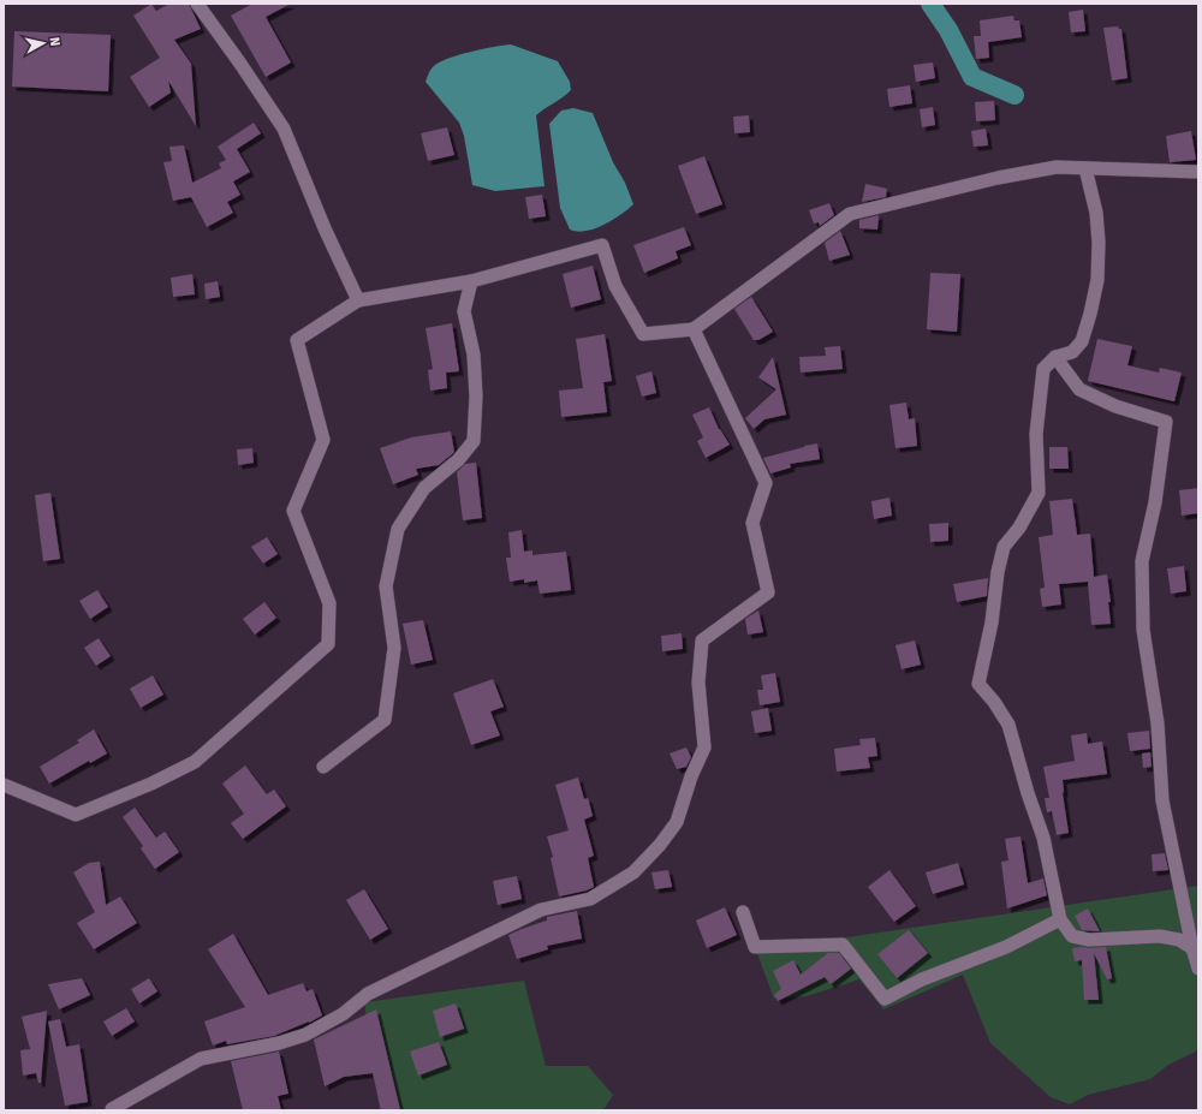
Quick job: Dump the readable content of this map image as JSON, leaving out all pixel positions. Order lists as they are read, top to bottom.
{
  "north": "right"
}
